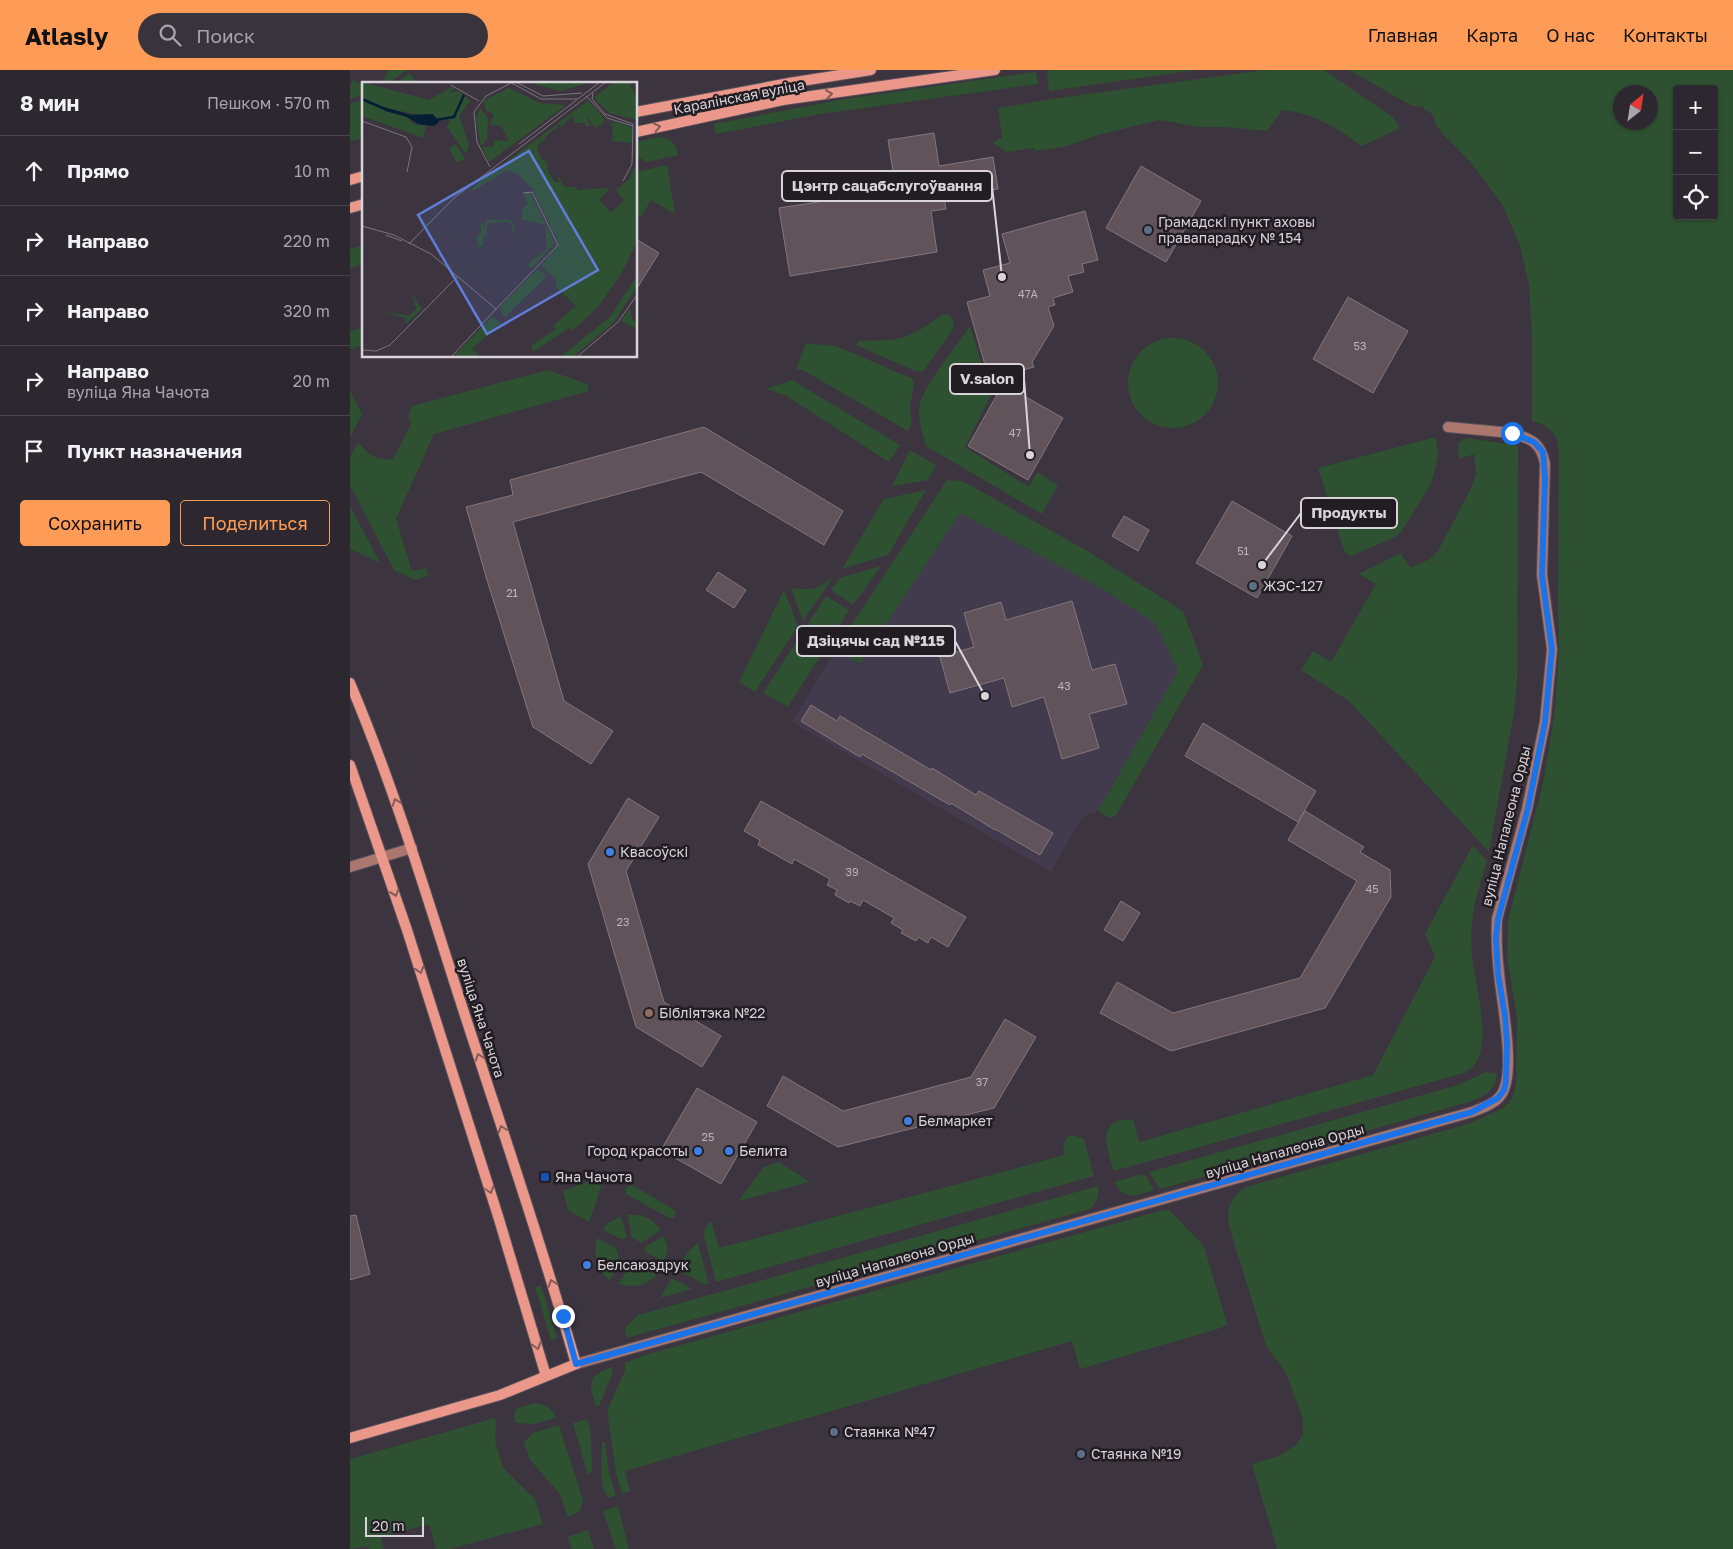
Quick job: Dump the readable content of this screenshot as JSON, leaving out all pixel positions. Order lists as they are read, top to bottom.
{
  "streets": {
    "main road": ["Каралінская вуліца", "вуліца Напалеона Орды", "вуліца Яна Чачота"]
  },
  "crossings": [
    ["вуліца Напалеона Орды", "вуліца Яна Чачота"]
  ],
  "places": {
    "other": [
      "Грамадскі пункт аховы правапарадку № 154",
      "Цэнтр сацабслугоўвання",
      "V.salon",
      "Продукты",
      "ЖЭС-127",
      "Дзіцячы сад №115",
      "Квасоўскі",
      "Бібліятэка №22",
      "Белмаркет",
      "Город красоты",
      "Белита",
      "Белсаюздрук",
      "Стаянка №47",
      "Стаянка №19"
    ],
    "transit": ["Яна Чачота"]
  },
  "house_numbers": [
    "47А",
    "53",
    "47",
    "51",
    "21",
    "43",
    "39",
    "45",
    "23",
    "37",
    "25"
  ],
  "scale_bar": "20 m",
  "north": "top right",
  "page": {
    "header": "Atlasly",
    "search": "Поиск",
    "nav": [
      "Главная",
      "Карта",
      "О нас",
      "Контакты"
    ],
    "heading": ["8 мин", "Пешком · 570 m"],
    "map_buttons": ["+", "−"],
    "list": [
      ["Прямо", "10 m"],
      ["Направо", "220 m"],
      ["Направо", "320 m"],
      ["Направо", "вуліца Яна Чачота", "20 m"],
      "Пункт назначения"
    ],
    "buttons": ["Сохранить", "Поделиться"],
    "scale": "20 m"
  }
}
